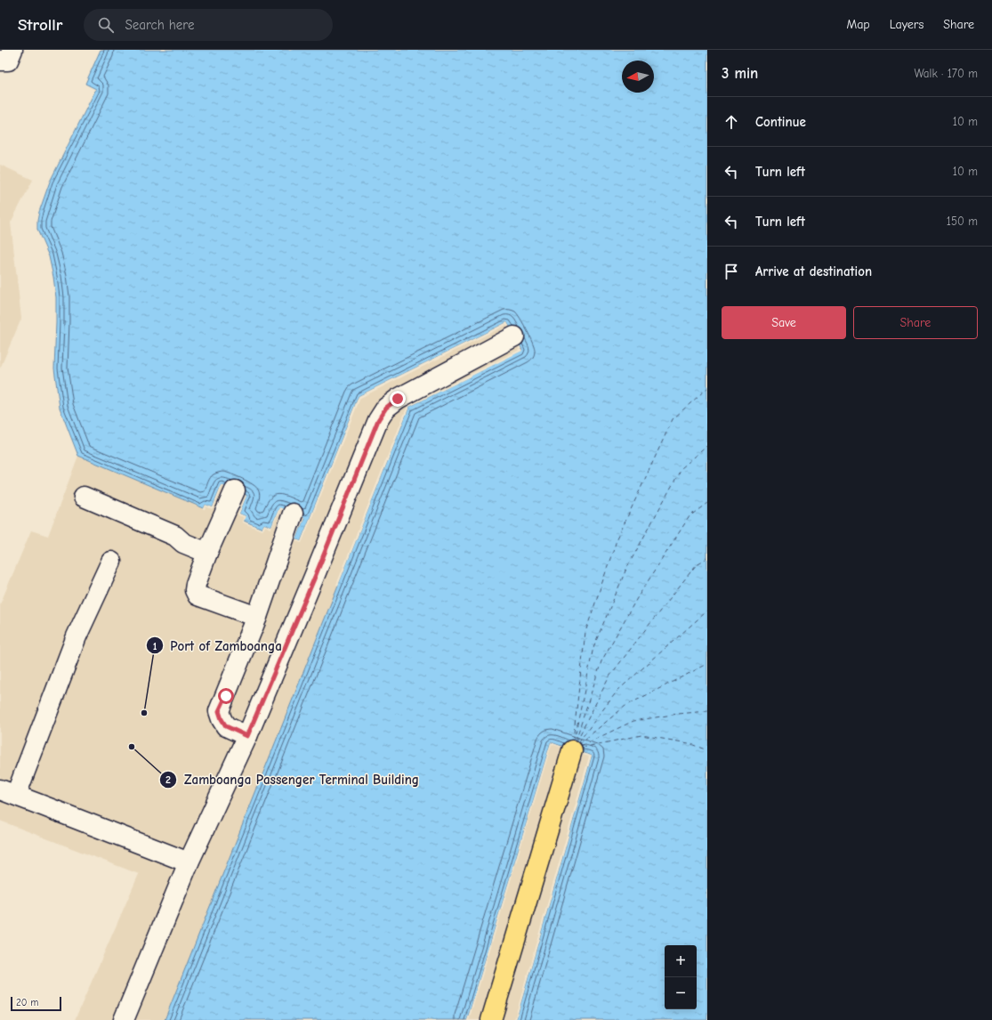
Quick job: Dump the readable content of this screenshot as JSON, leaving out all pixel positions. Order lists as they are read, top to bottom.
{
  "places": ["Port of Zamboanga", "Zamboanga Passenger Terminal Building"],
  "scale_bar": "20 m",
  "north": "left",
  "page": {
    "header": "Strollr",
    "search": "Search here",
    "nav": ["Map", "Layers", "Share"],
    "heading": ["3 min", "Walk · 170 m"],
    "list": [
      ["Continue", "10 m"],
      ["Turn left", "10 m"],
      ["Turn left", "150 m"],
      "Arrive at destination"
    ],
    "buttons": ["Save", "Share"],
    "map_buttons": ["+", "−"],
    "scale": "20 m"
  }
}
